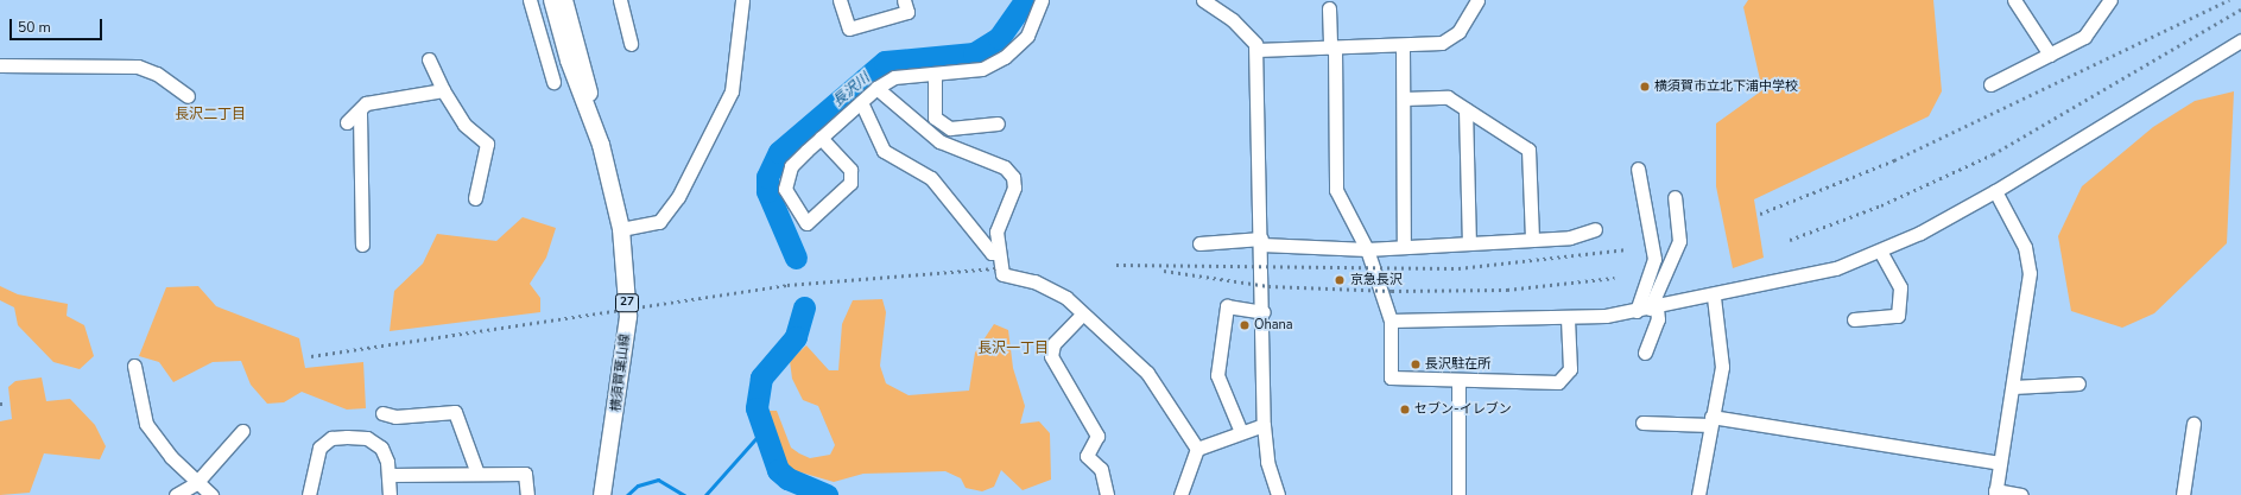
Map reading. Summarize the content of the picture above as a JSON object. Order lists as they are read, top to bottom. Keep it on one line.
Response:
{"streets":{"main road":["27","横須賀葉山線"]},"districts":["長沢二丁目","長沢一丁目"],"water":["長沢川"],"places":["横須賀市立北下浦中学校","京急長沢","Ohana","長沢駐在所","セブン-イレブン"],"scale_bar":"50 m"}
